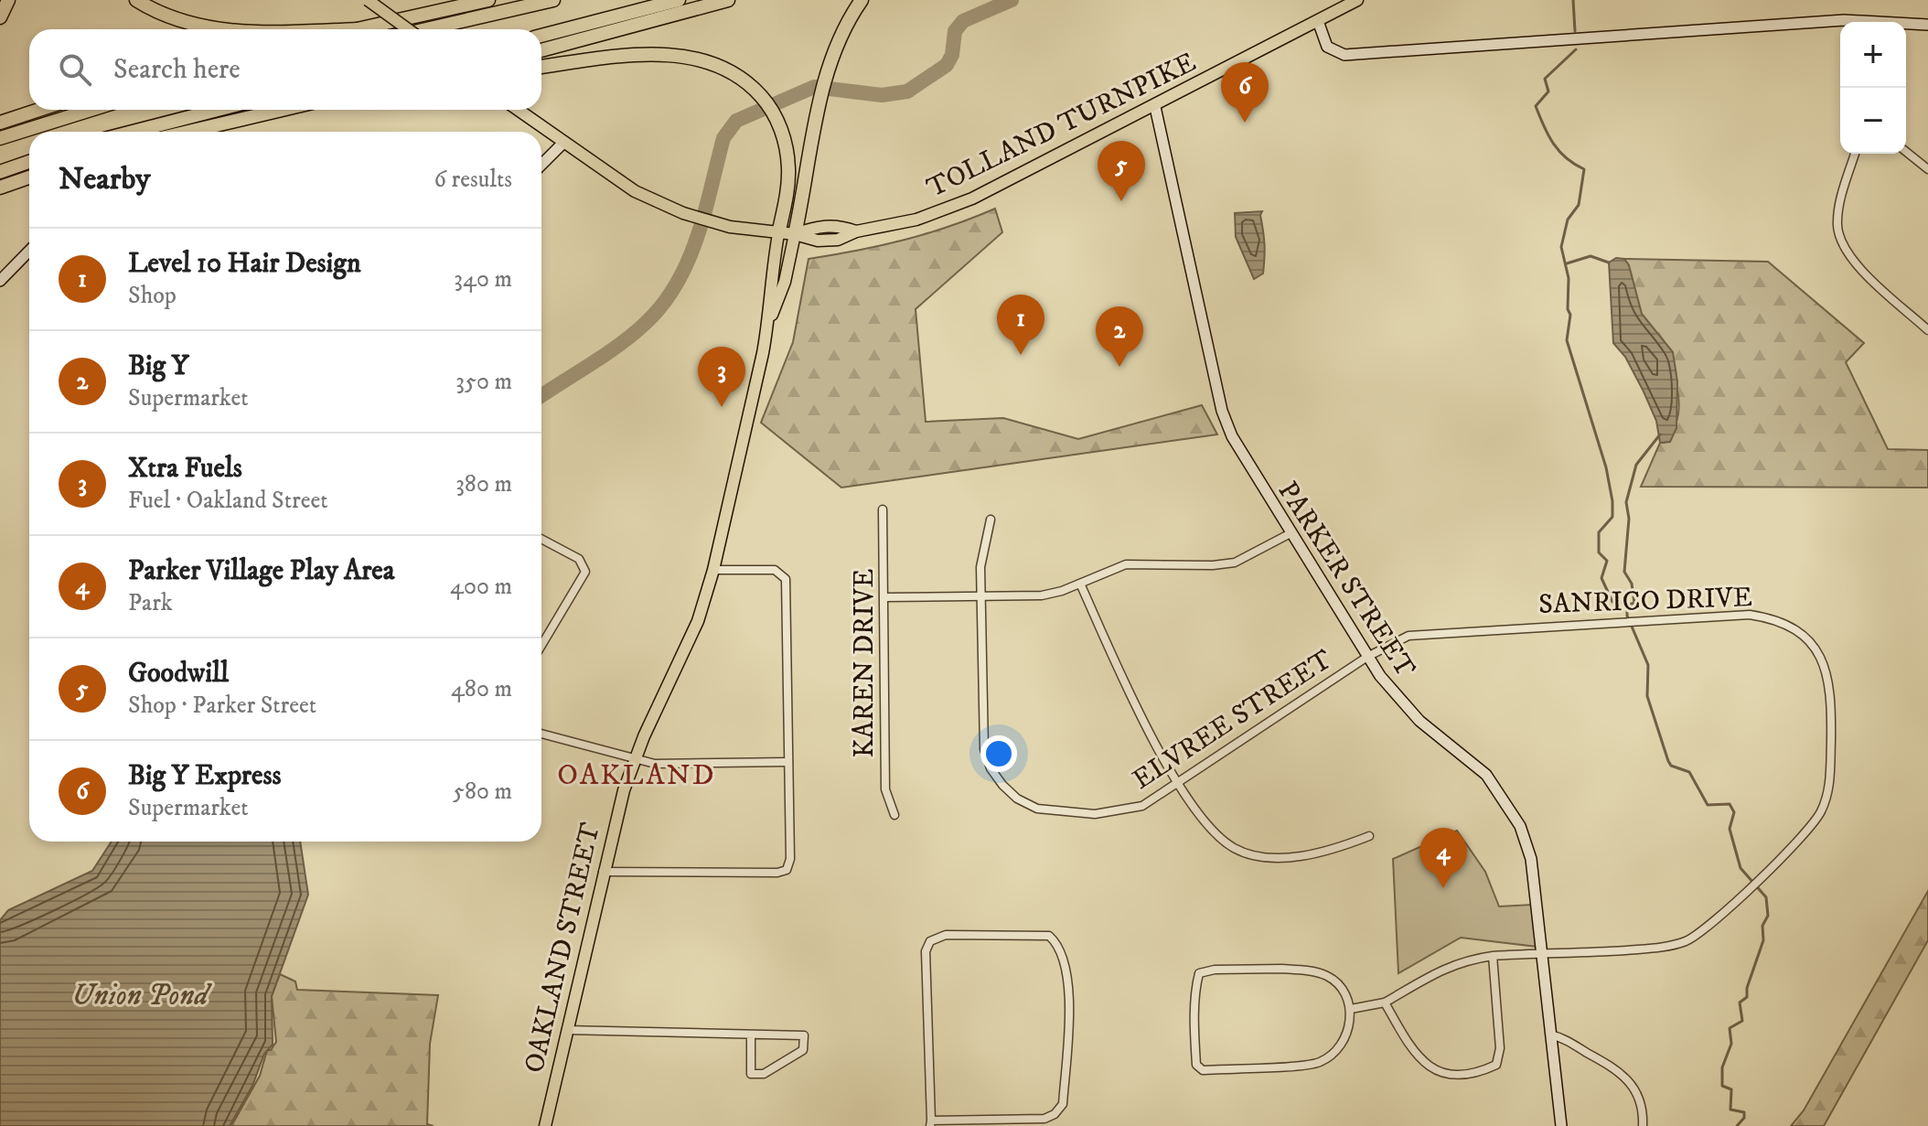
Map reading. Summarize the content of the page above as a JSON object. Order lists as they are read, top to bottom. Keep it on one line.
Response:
{"streets":{"main road":["TOLLAND TURNPIKE","OAKLAND STREET"],"street":["PARKER STREET","SANRICO DRIVE","KAREN DRIVE","ELVREE STREET"]},"crossings":[["TOLLAND TURNPIKE","PARKER STREET"],["TOLLAND TURNPIKE","OAKLAND STREET"],["PARKER STREET","SANRICO DRIVE"],["PARKER STREET","ELVREE STREET"],["SANRICO DRIVE","ELVREE STREET"]],"districts":["OAKLAND"],"water":["Union Pond"],"page":{"map_buttons":["+","−"],"search":"Search here","pins":["6","5","1","2","3","4"],"heading":["Nearby","6 results"],"list":[{"mark":"1","name":"Level 10 Hair Design","note":"Shop","value":"340 m"},{"mark":"2","name":"Big Y","note":"Supermarket","value":"350 m"},{"mark":"3","name":"Xtra Fuels","note":"Fuel · Oakland Street","value":"380 m"},{"mark":"4","name":"Parker Village Play Area","note":"Park","value":"400 m"},{"mark":"5","name":"Goodwill","note":"Shop · Parker Street","value":"480 m"},{"mark":"6","name":"Big Y Express","note":"Supermarket","value":"580 m"}]}}
